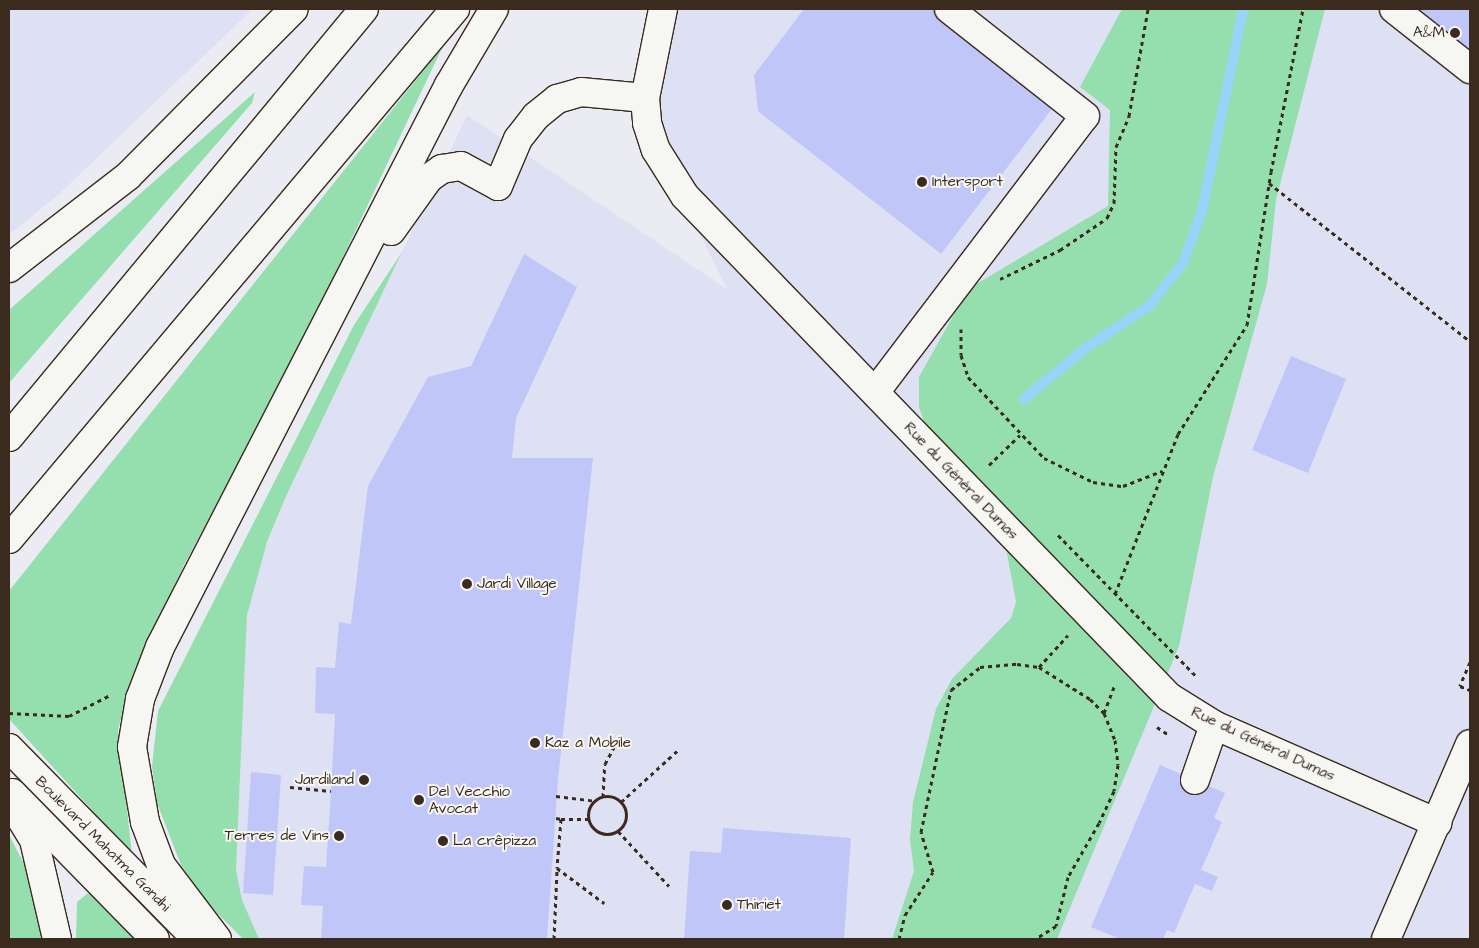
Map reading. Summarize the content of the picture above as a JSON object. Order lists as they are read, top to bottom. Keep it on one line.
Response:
{"streets":{"main road":["Rue du Général Dumas","Boulevard Mahatma Gandhi"]},"places":["A&M","Intersport","Jardi Village","Kaz a Mobile","Jardiland","Del Vecchio Avocat","Terres de Vins","La crêpizza","Thiriet"]}
